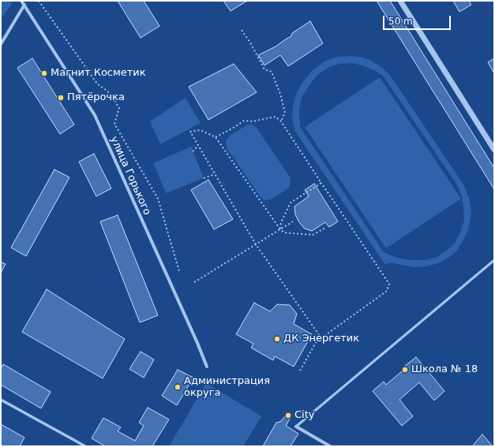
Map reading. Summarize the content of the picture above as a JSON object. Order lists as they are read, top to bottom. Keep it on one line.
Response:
{"streets":{"street":["улица Горького"]},"places":["Магнит Косметик","Пятёрочка","ДК Энергетик","Школа № 18","Администрация округа","City"],"scale_bar":"50 m"}
